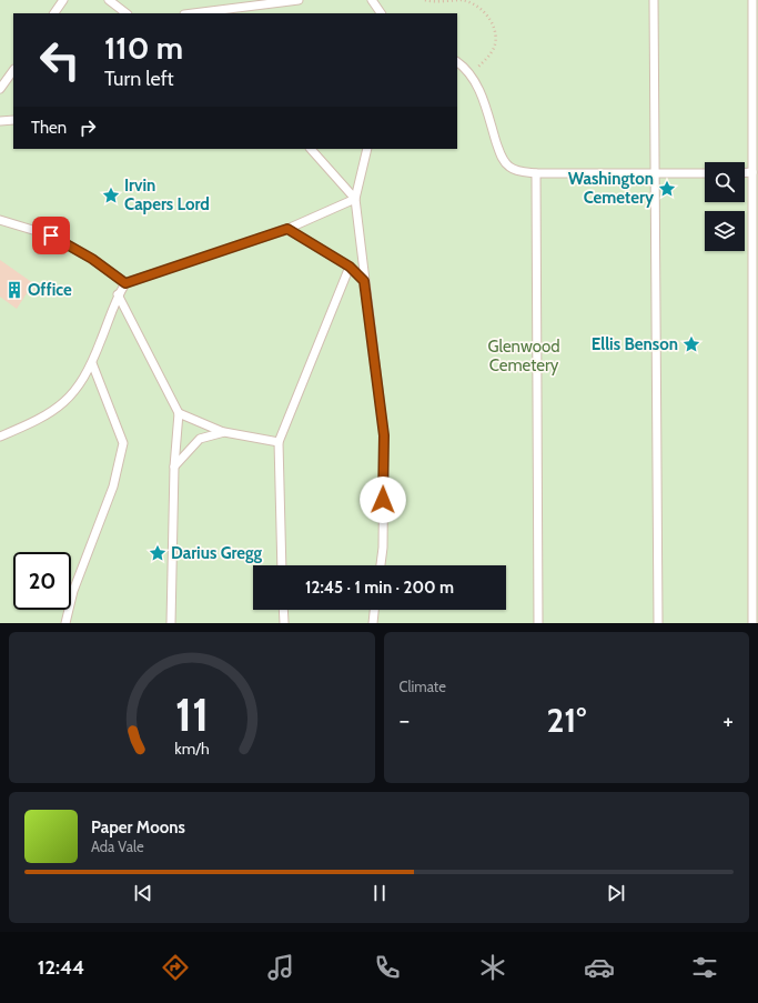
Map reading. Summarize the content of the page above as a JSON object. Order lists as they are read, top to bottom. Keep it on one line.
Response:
{"parks":["Glenwood Cemetery"],"places":{"place":["Washington Cemetery","Irvin Capers Lord","Ellis Benson","Darius Gregg"],"building":["Office"]},"page":{"turn":["110 m","Turn left"],"then":"Then","limit":"20","trip":"12:45 · 1 min · 200 m","tile":"Climate","heat":["−","21°","+"],"song":["Paper Moons","Ada Vale"],"tabs":"12:44","gauge":["11","km/h"]}}
